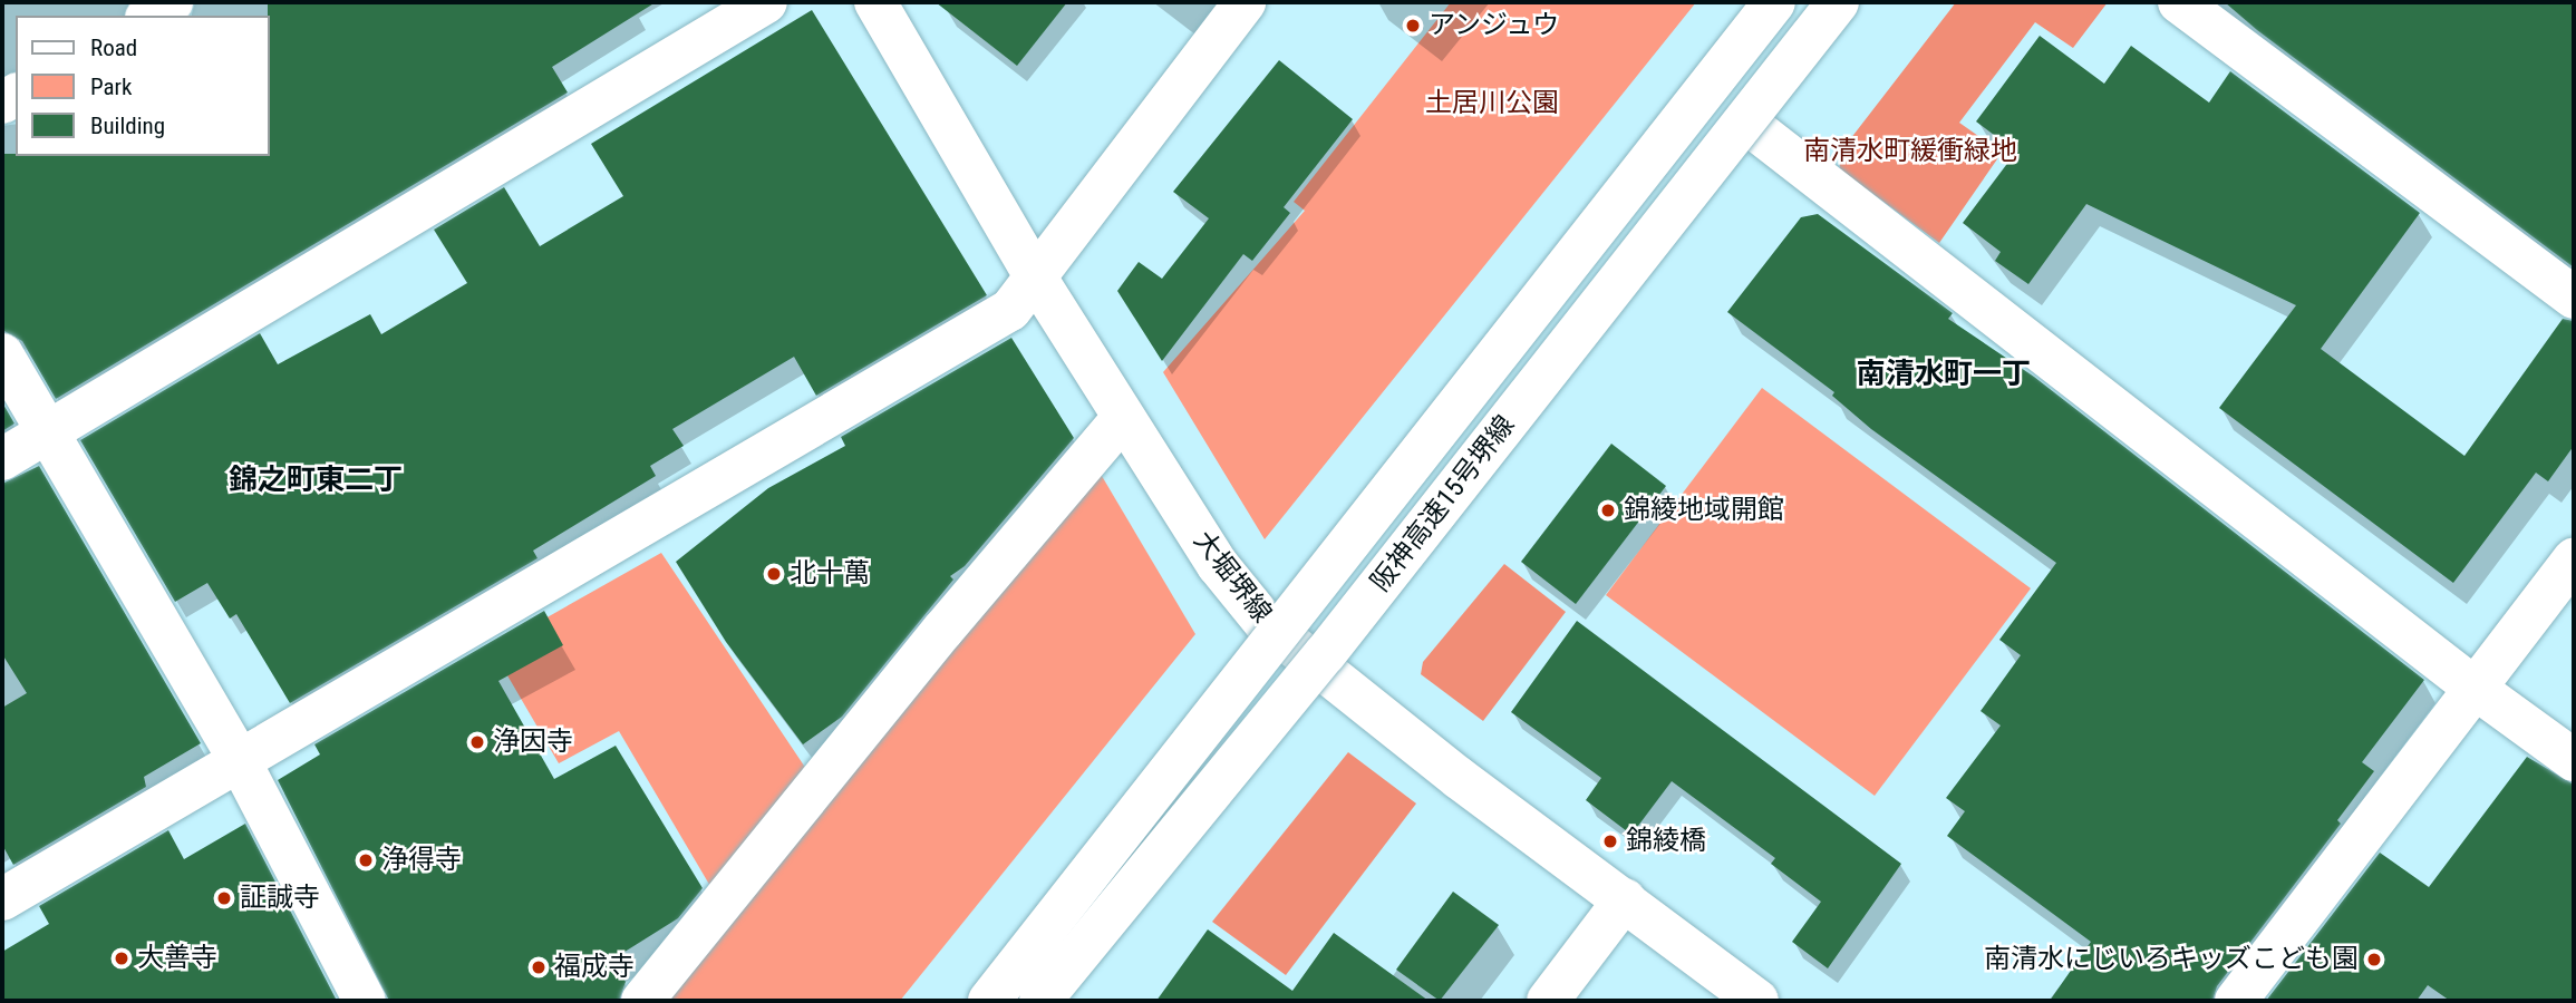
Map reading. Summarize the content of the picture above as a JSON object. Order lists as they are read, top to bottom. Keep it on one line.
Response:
{"streets":{"main road":["阪神高速15号堺線","大堀堺線"]},"districts":["南清水町一丁","錦之町東二丁"],"parks":["土居川公園","南清水町緩衝緑地"],"places":["アンジュウ","錦綾地域開館","北十萬","浄因寺","錦綾橋","浄得寺","証誠寺","大善寺","南清水にじいろキッズこども園","福成寺"],"legend":["Road","Park","Building"]}
